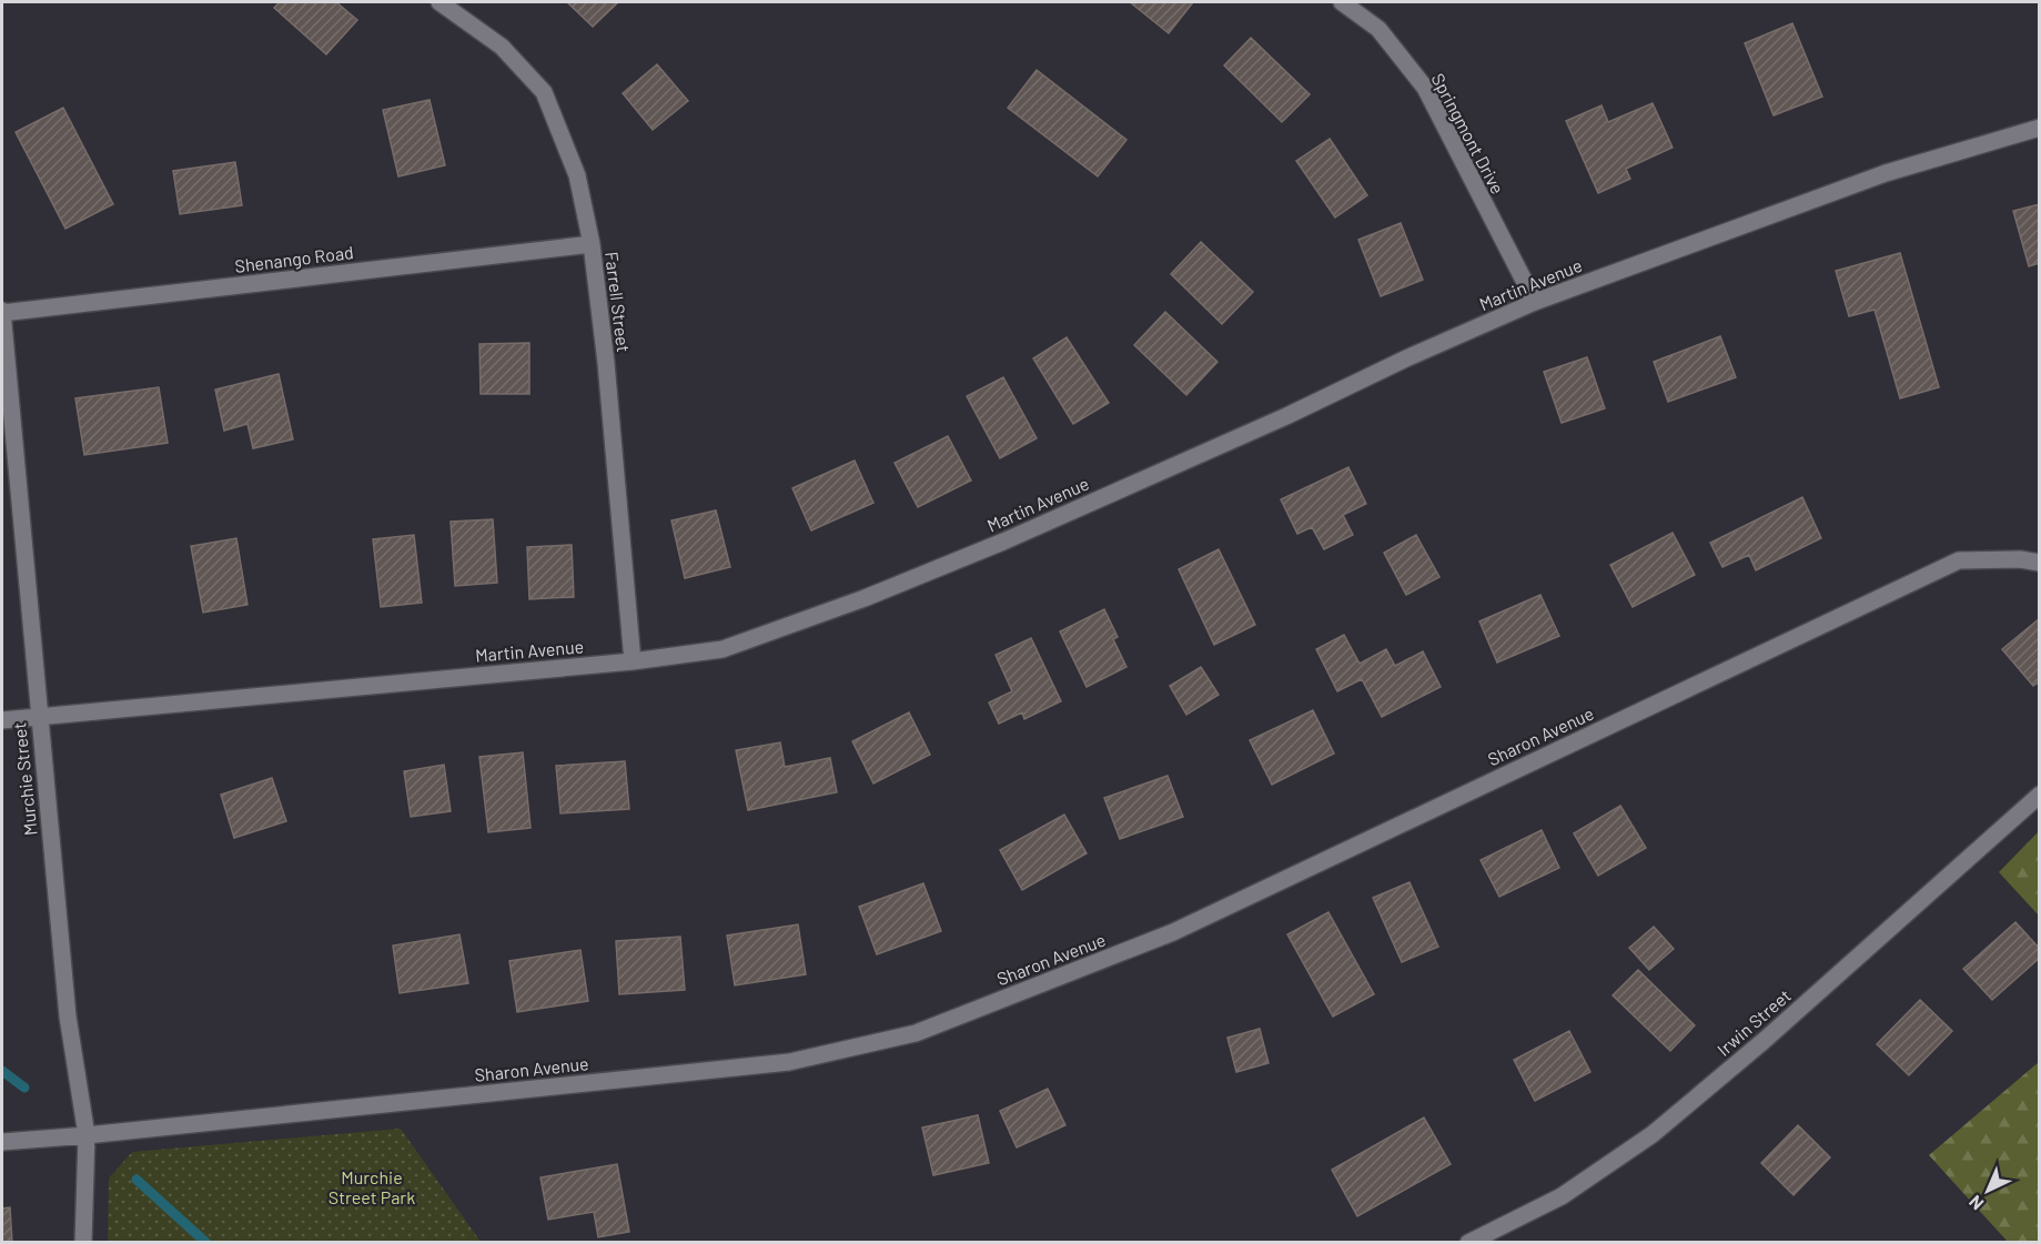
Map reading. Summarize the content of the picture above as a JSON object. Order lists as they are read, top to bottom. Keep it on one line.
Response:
{"streets":{"street":["Springmont Drive","Shenango Road","Martin Avenue","Farrell Street","Sharon Avenue","Murchie Street","Irwin Street"]},"crossings":[["Springmont Drive","Martin Avenue"],["Shenango Road","Farrell Street"],["Shenango Road","Murchie Street"],["Martin Avenue","Farrell Street"],["Martin Avenue","Murchie Street"],["Sharon Avenue","Murchie Street"]],"parks":["Murchie Street Park"],"north":"bottom left"}
